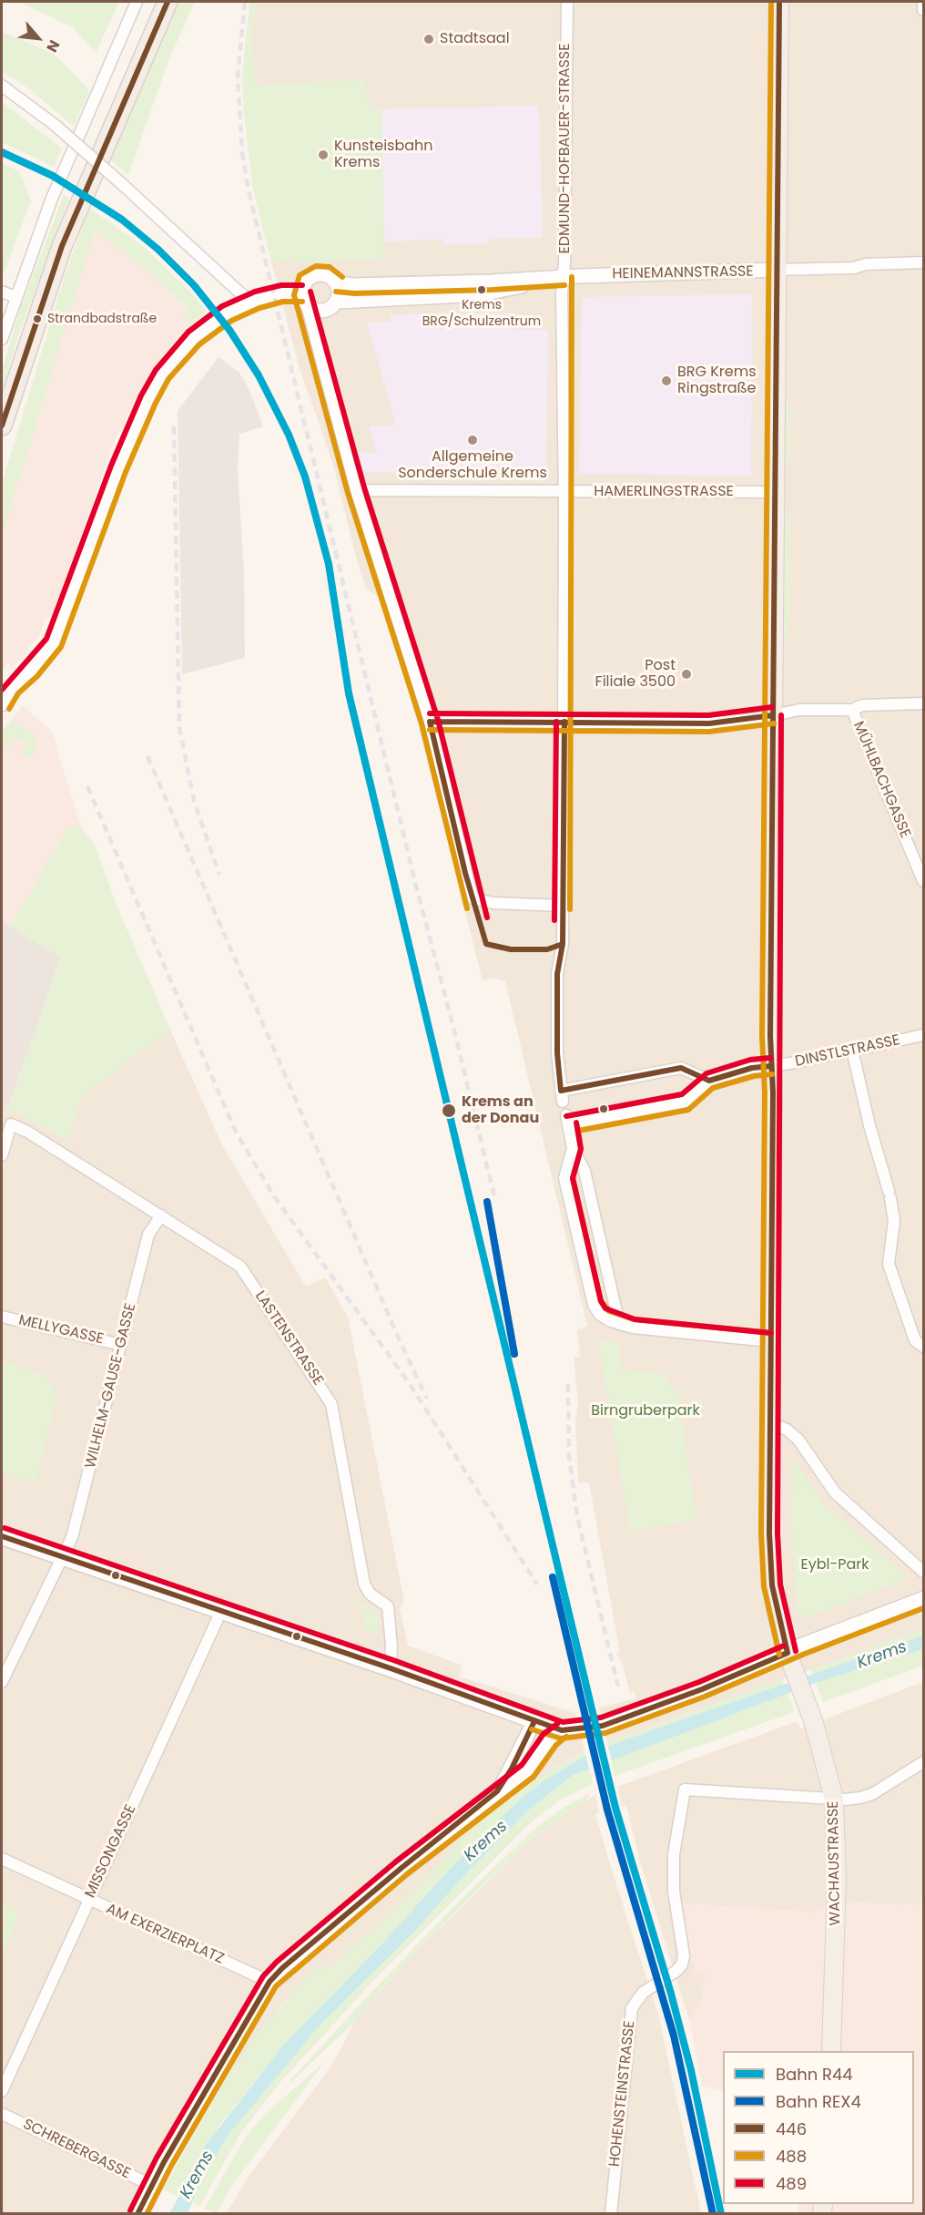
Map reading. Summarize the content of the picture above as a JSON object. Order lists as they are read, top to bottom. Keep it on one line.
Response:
{"streets":{"main road":["WACHAUSTRASSE"],"street":["EDMUND-HOFBAUER-STRASSE","HEINEMANNSTRASSE","HAMERLINGSTRASSE","MÜHLBACHGASSE","DINSTLSTRASSE","MELLYGASSE","LASTENSTRASSE","WILHELM-GAUSE-GASSE","MISSONGASSE","AM EXERZIERPLATZ","HOHENSTEINSTRASSE","SCHREBERGASSE"]},"crossings":[["EDMUND-HOFBAUER-STRASSE","HEINEMANNSTRASSE"],["EDMUND-HOFBAUER-STRASSE","HAMERLINGSTRASSE"],["EDMUND-HOFBAUER-STRASSE","DINSTLSTRASSE"],["HEINEMANNSTRASSE","WACHAUSTRASSE"],["HAMERLINGSTRASSE","WACHAUSTRASSE"],["DINSTLSTRASSE","WACHAUSTRASSE"],["MELLYGASSE","WILHELM-GAUSE-GASSE"],["LASTENSTRASSE","WILHELM-GAUSE-GASSE"],["MISSONGASSE","AM EXERZIERPLATZ"],["WACHAUSTRASSE","HOHENSTEINSTRASSE"]],"water":["Krems"],"parks":["Birngruberpark","Eybl-Park"],"places":["Stadtsaal","Kunsteisbahn Krems","Krems BRG/Schulzentrum","Strandbadstraße","BRG Krems Ringstraße","Allgemeine Sonderschule Krems","Post Filiale 3500","Krems an der Donau"],"lines":["transit line 446","transit line 488","rail line R44","transit line 489","rail line REX4"],"legend":["Bahn R44","Bahn REX4","446","488","489"],"north":"bottom right"}
